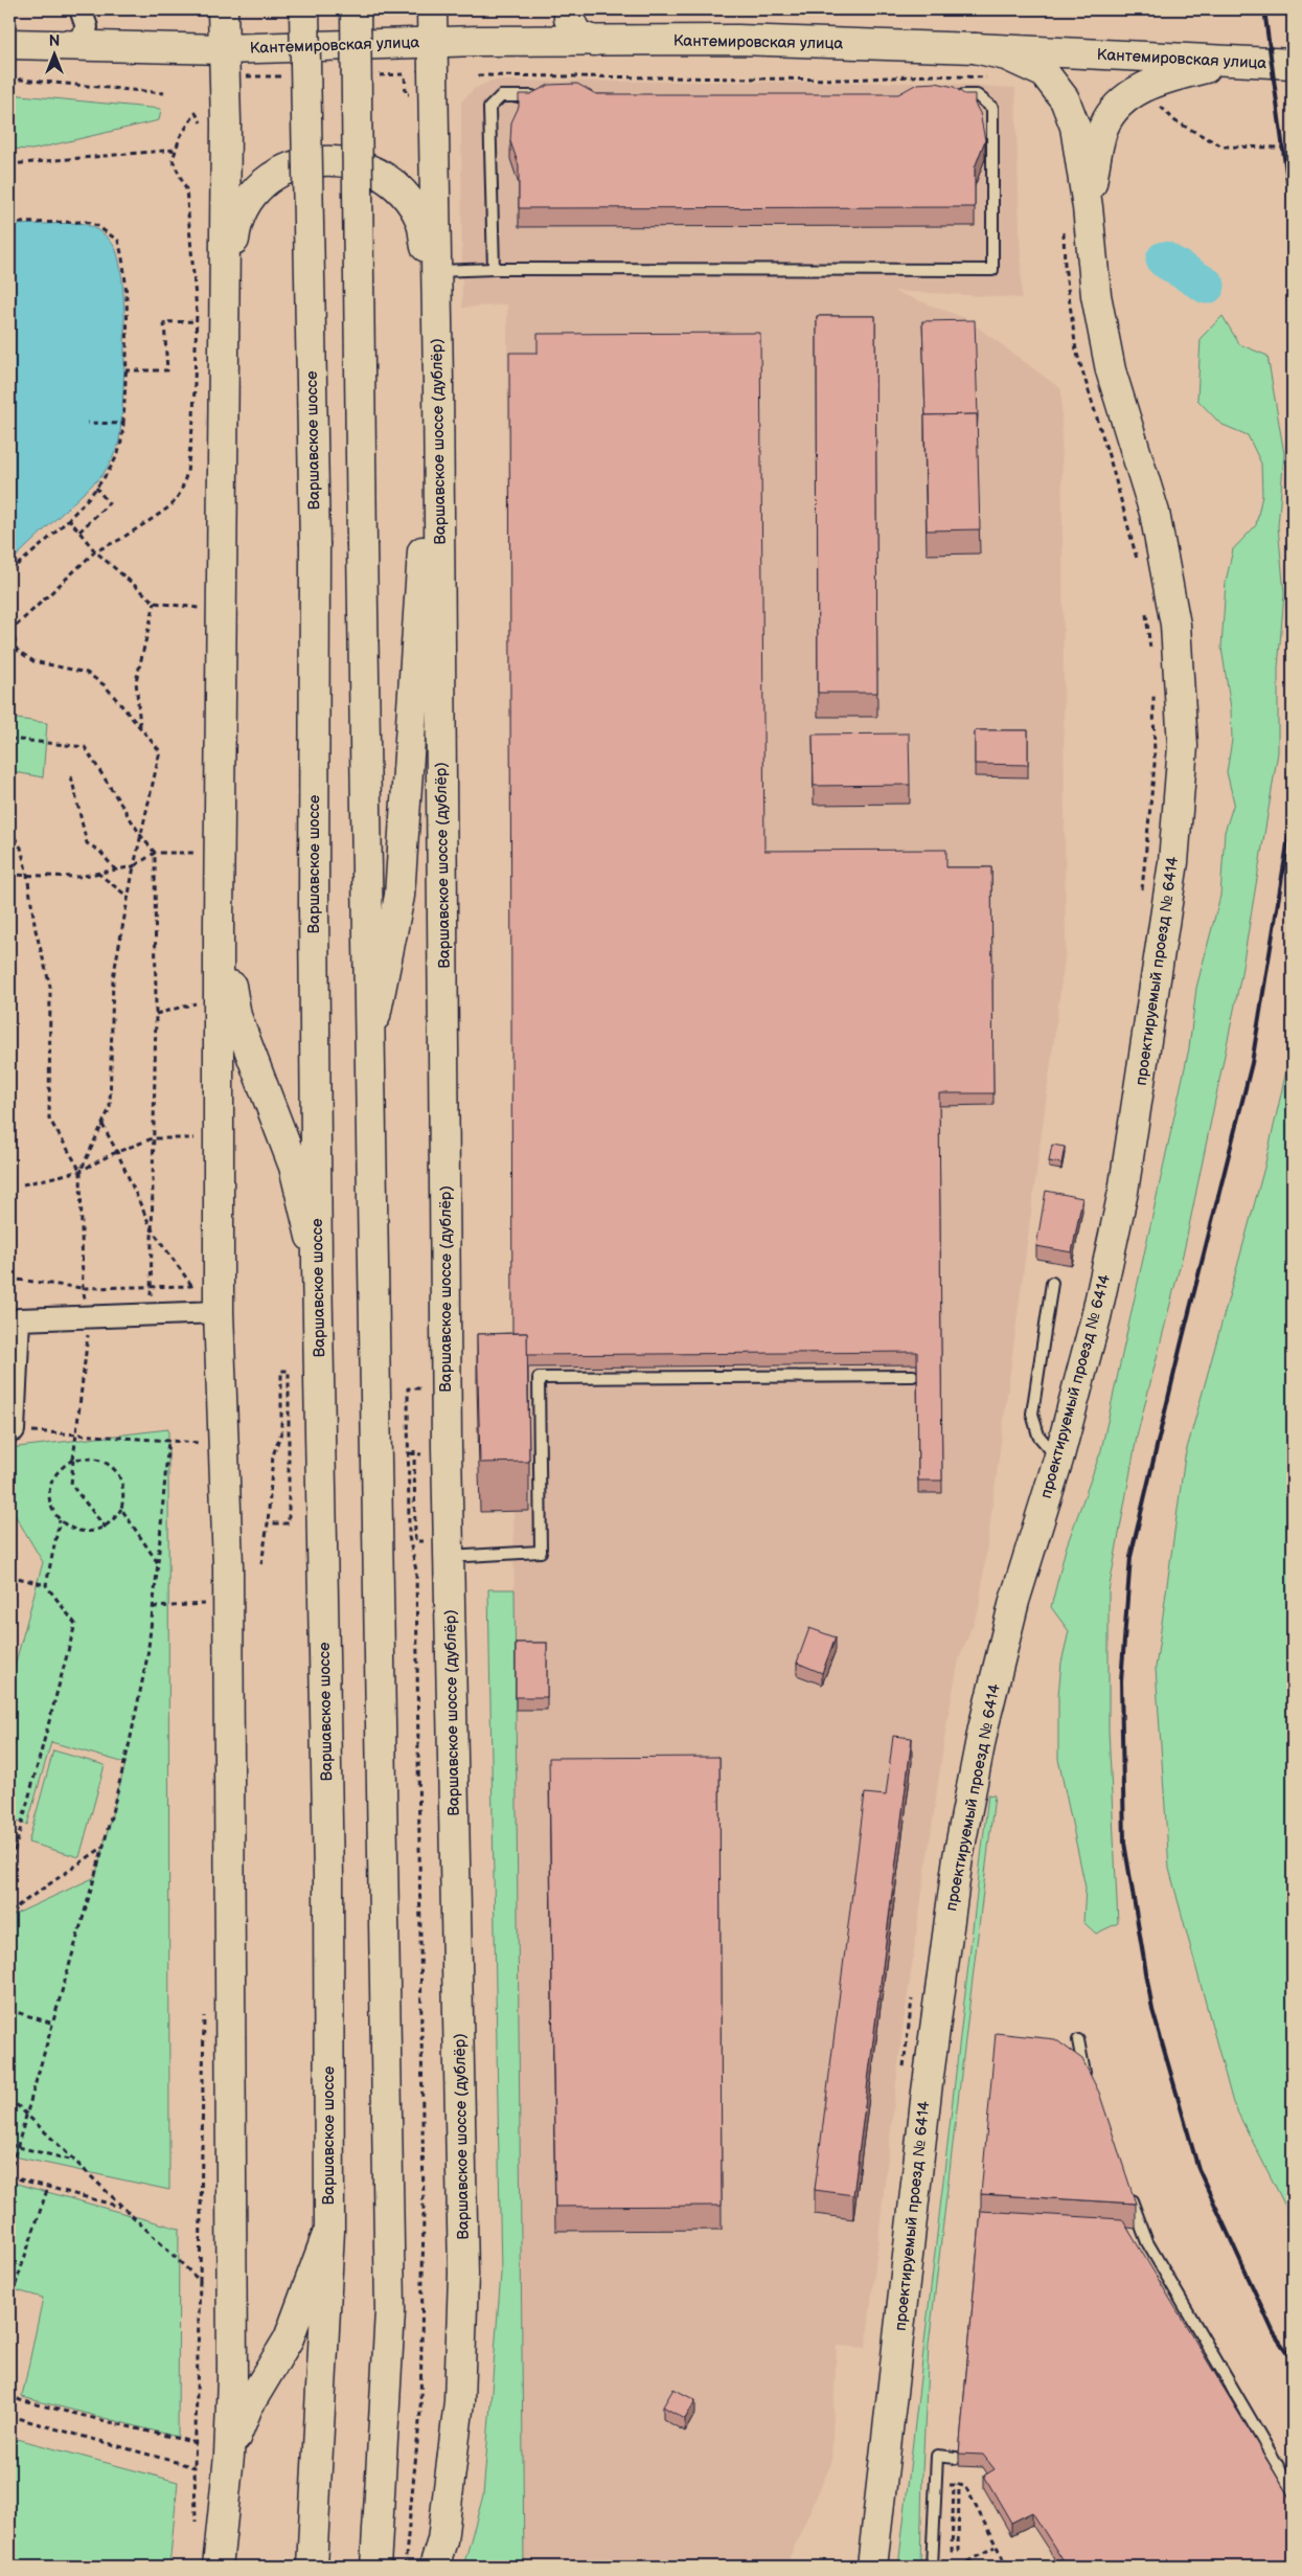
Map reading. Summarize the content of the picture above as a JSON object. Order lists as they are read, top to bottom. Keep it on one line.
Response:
{"streets":{"main road":["Кантемировская улица","Варшавское шоссе","Варшавское шоссе (дублёр)","проектируемый проезд № 6414"]},"crossings":[["Кантемировская улица","Варшавское шоссе (дублёр)"],["Кантемировская улица","проектируемый проезд № 6414"]],"north":"top"}
